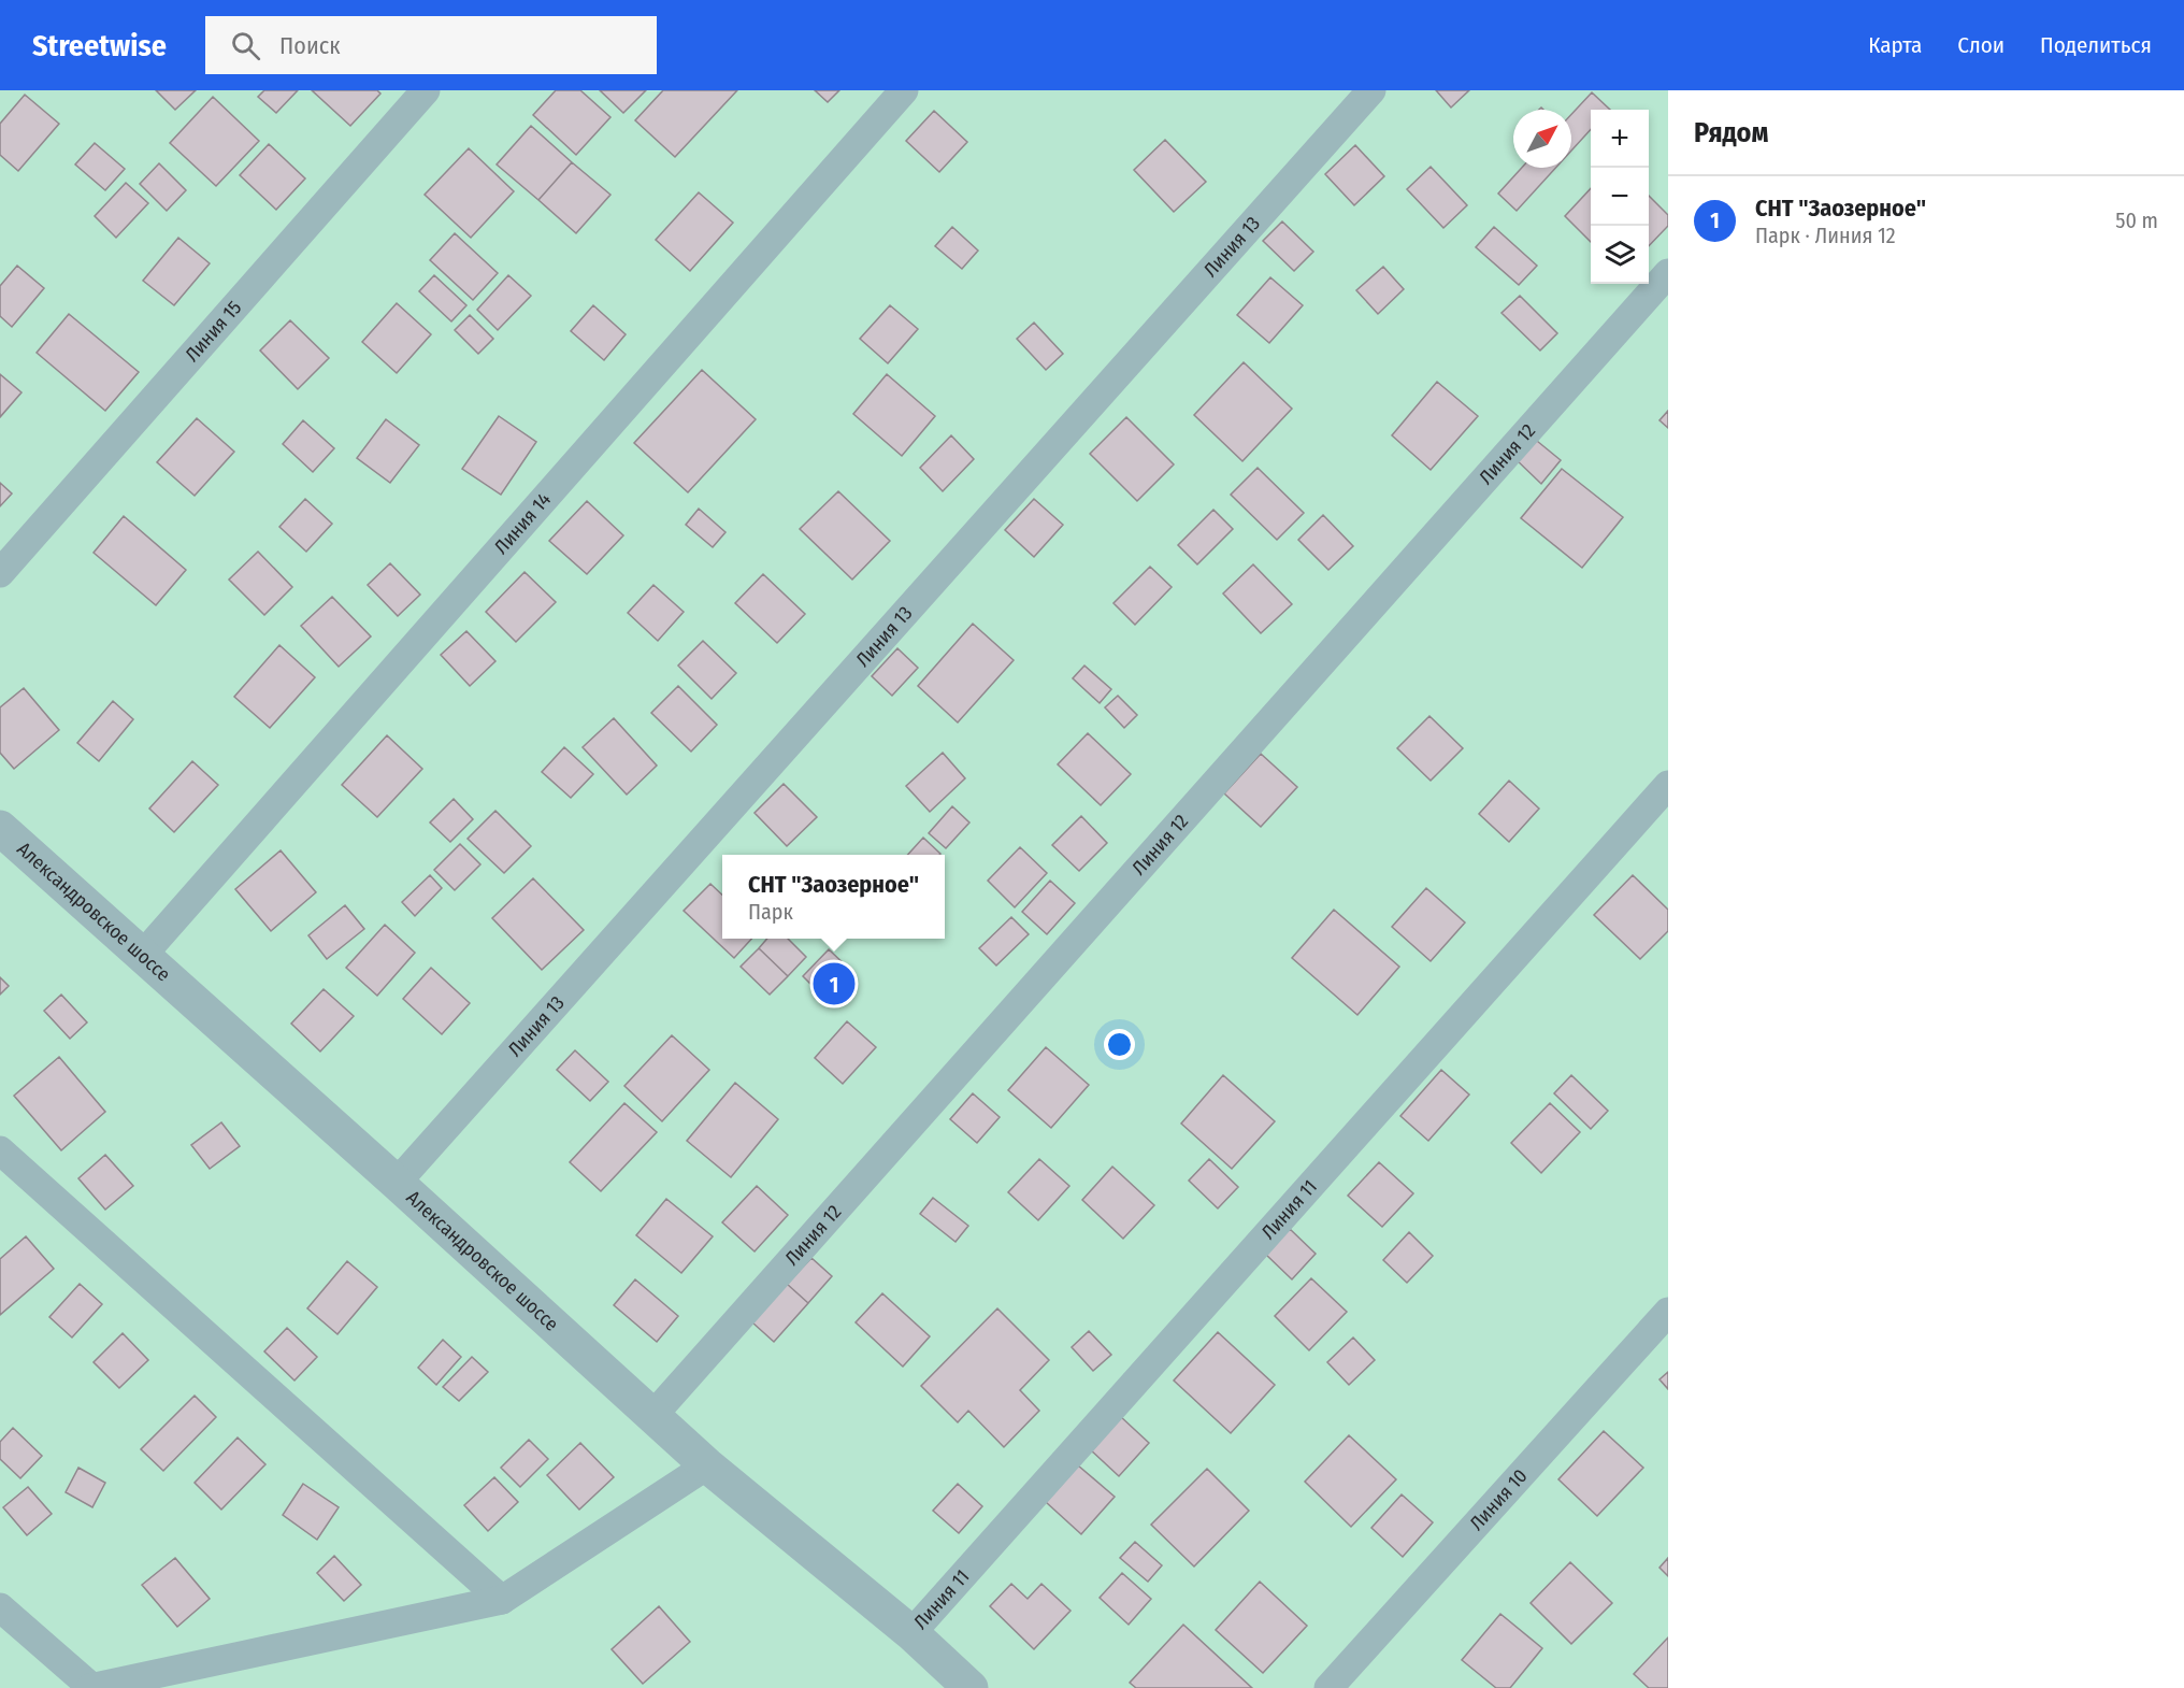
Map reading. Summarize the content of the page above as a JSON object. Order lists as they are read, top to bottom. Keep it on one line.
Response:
{"streets":{"street":["Линия 13","Линия 15","Линия 12","Линия 14","Александровское шоссе","Линия 11","Линия 10"]},"crossings":[["Линия 13","Александровское шоссе"],["Линия 12","Александровское шоссе"],["Линия 14","Александровское шоссе"],["Александровское шоссе","Линия 11"]],"north":"top right","page":{"header":"Streetwise","search":"Поиск","nav":["Карта","Слои","Поделиться"],"heading":"Рядом","map_buttons":["+","−"],"list":[{"mark":"1","name":"СНТ \"Заозерное\"","note":"Парк · Линия 12","value":"50 m"}],"popup":["СНТ \"Заозерное\"","Парк"],"pins":"1"}}
